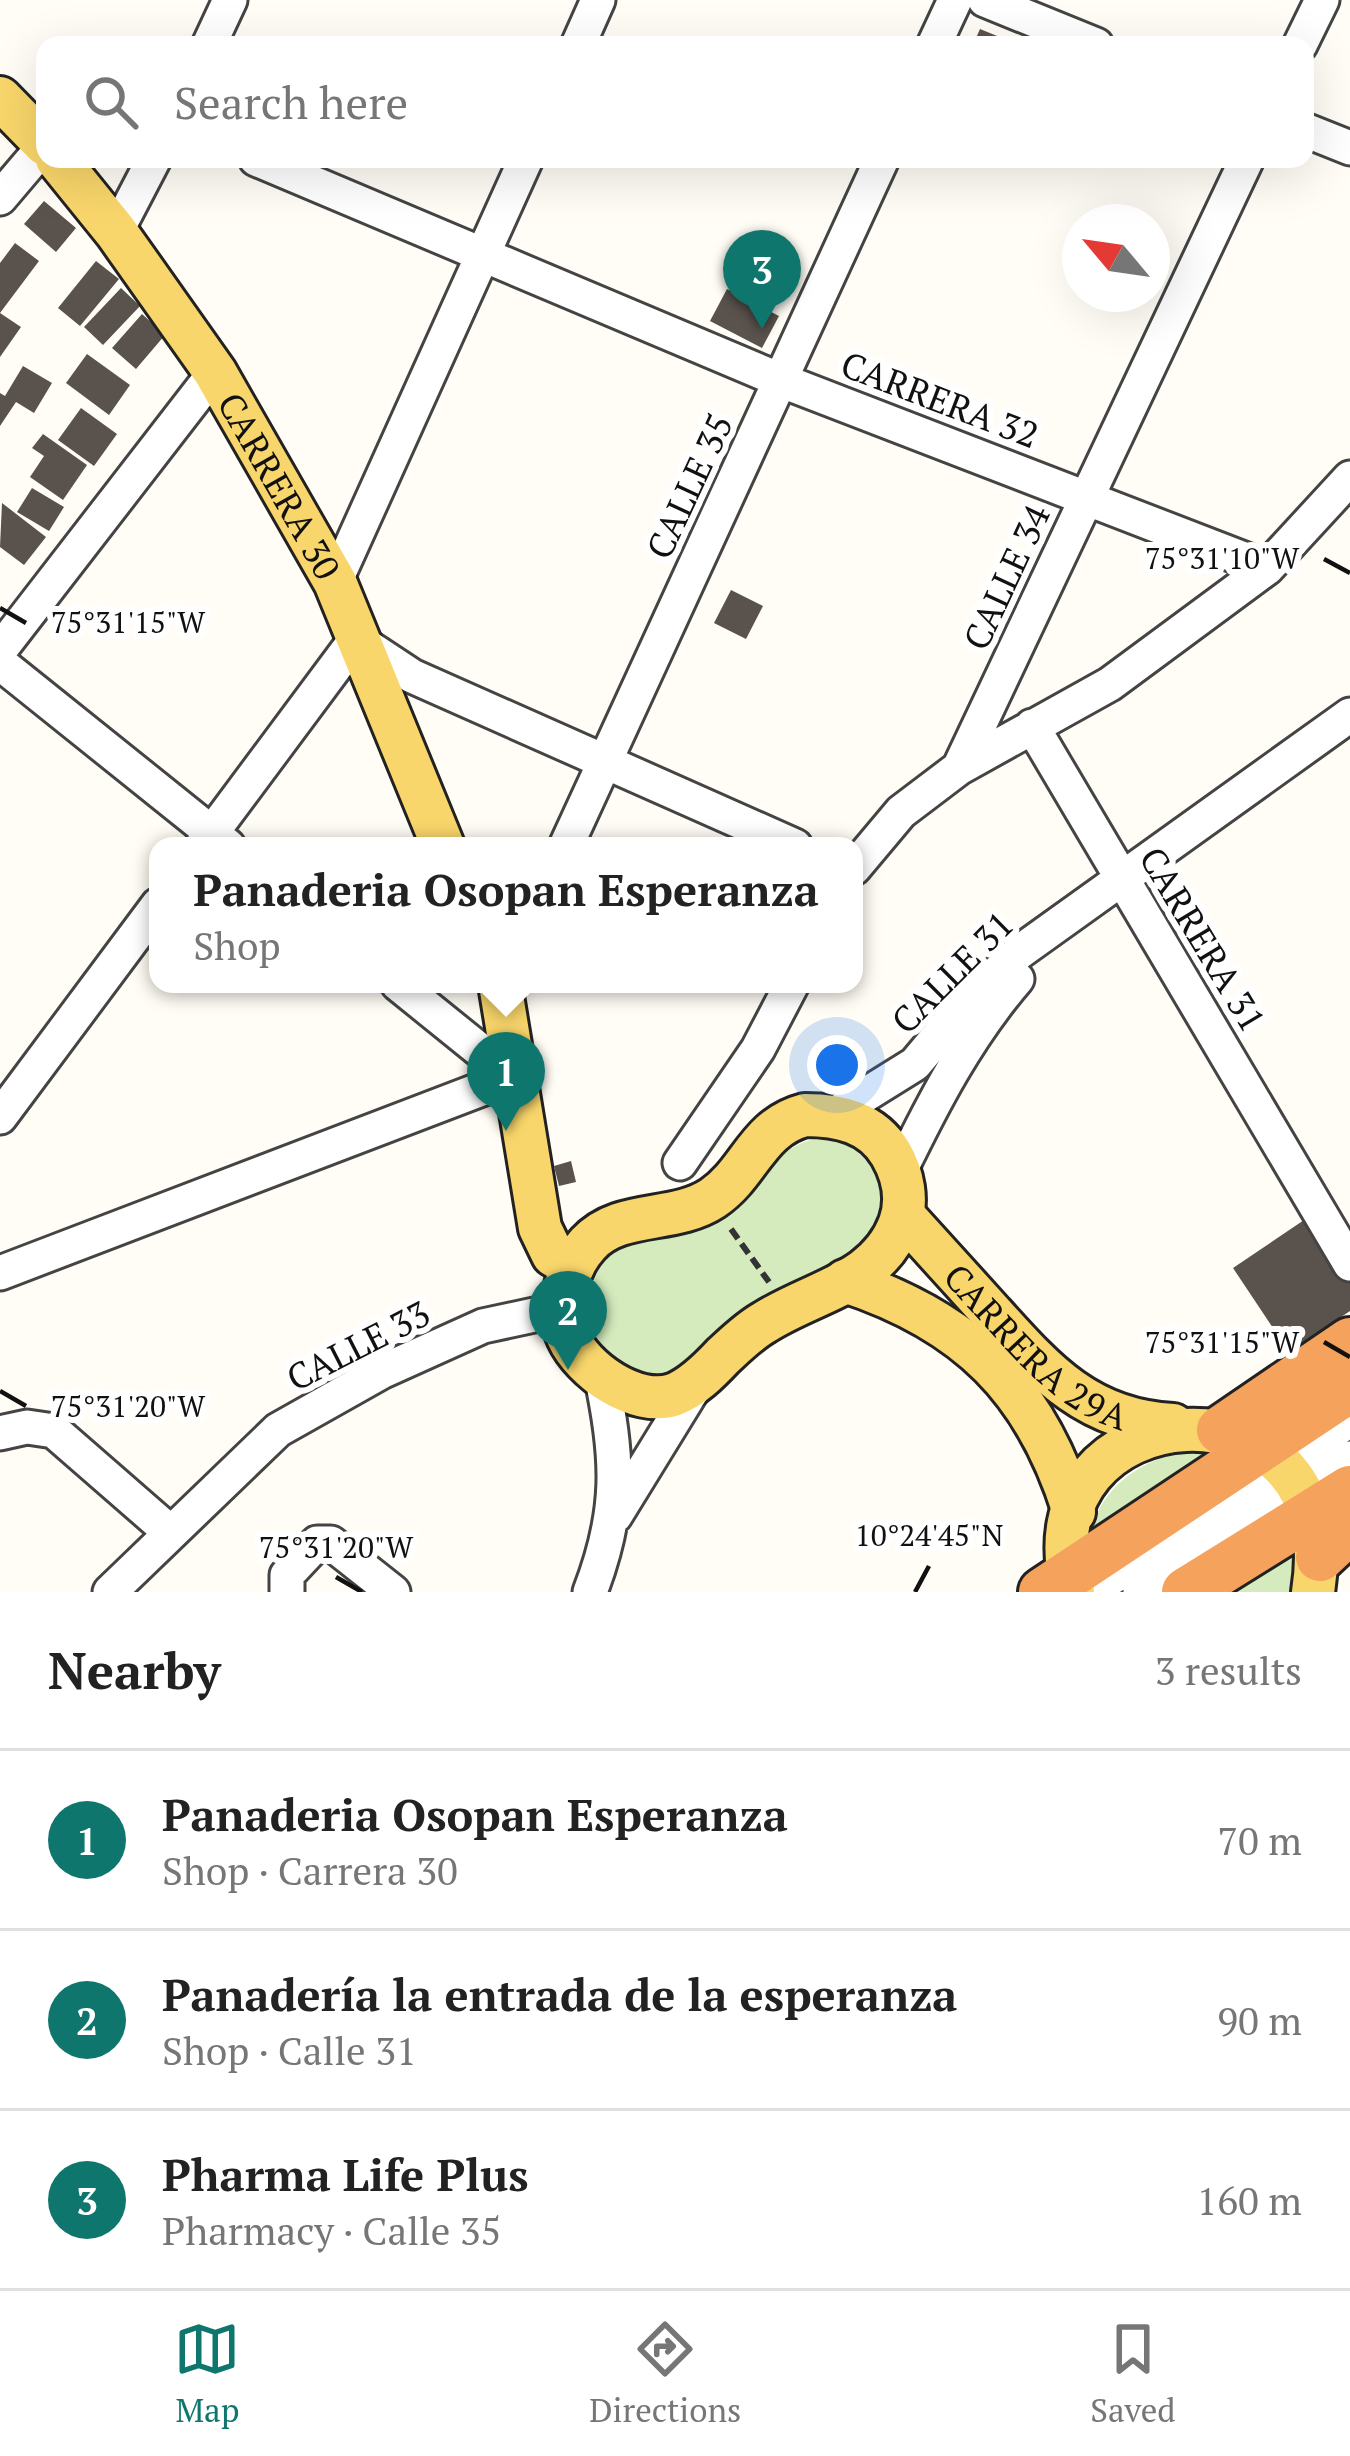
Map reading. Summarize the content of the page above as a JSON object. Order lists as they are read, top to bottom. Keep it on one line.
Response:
{"streets":{"main road":["CARRERA 30","CARRERA 29A"],"street":["CARRERA 32","CALLE 35","CALLE 34","CARRERA 31","CALLE 31","CALLE 33"]},"crossings":[["CARRERA 32","CALLE 35"],["CARRERA 32","CALLE 34"],["CARRERA 31","CALLE 31"],["CALLE 31","CARRERA 29A"]],"north":"top left","page":{"search":"Search here","pins":["3","1","2"],"popup":["Panaderia Osopan Esperanza","Shop"],"heading":["Nearby","3 results"],"list":[{"mark":"1","name":"Panaderia Osopan Esperanza","note":"Shop · Carrera 30","value":"70 m"},{"mark":"2","name":"Panadería la entrada de la esperanza","note":"Shop · Calle 31","value":"90 m"},{"mark":"3","name":"Pharma Life Plus","note":"Pharmacy · Calle 35","value":"160 m"}],"nav":["Map","Directions","Saved"]},"coordinates":["75°31'10\"W","75°31'15\"W","75°31'20\"W","10°24'45\"N"]}
